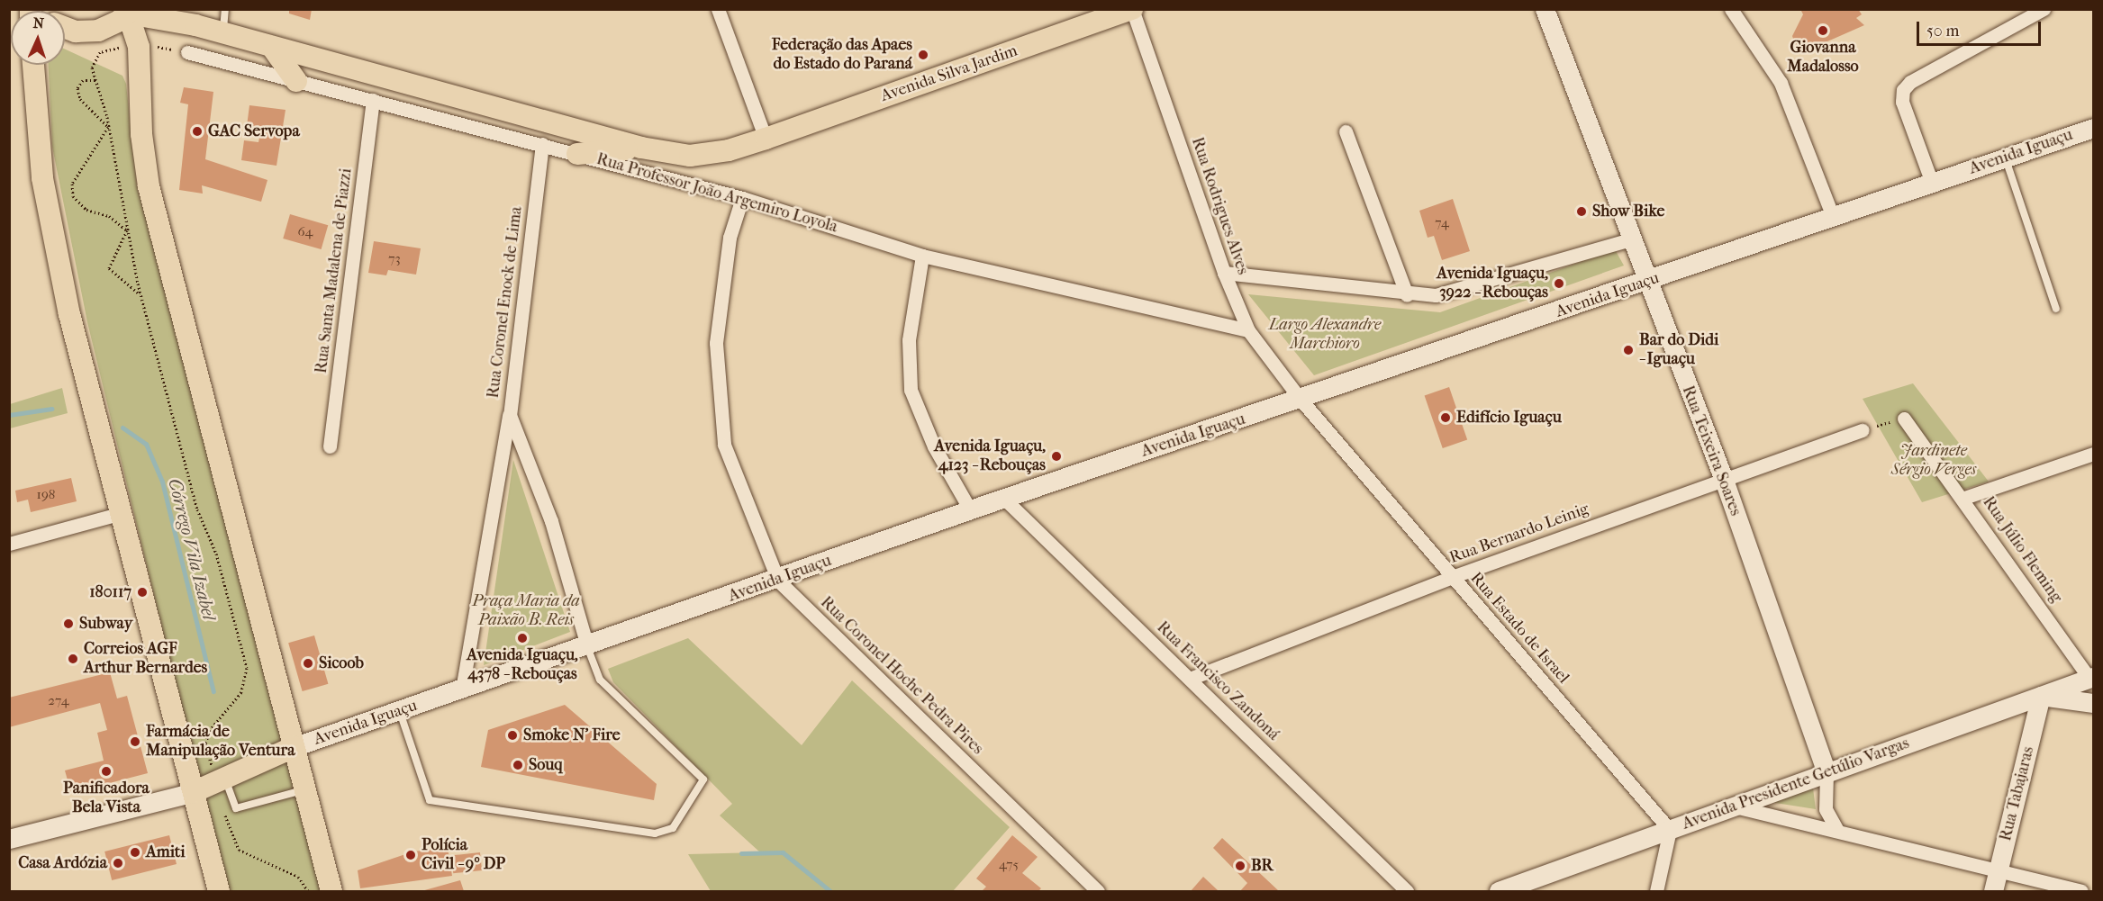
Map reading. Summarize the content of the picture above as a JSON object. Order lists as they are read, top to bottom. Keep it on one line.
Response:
{"streets":{"main road":["Avenida Silva Jardim","Avenida Iguaçu","Rua Professor João Argemiro Loyola","Rua Teixeira Soares","Avenida Presidente Getúlio Vargas","Rua Tabajaras"],"street":["Rua Rodrigues Alves","Rua Santa Madalena de Piazzi","Rua Coronel Enock de Lima","Rua Bernardo Leinig","Rua Júlio Fleming","Rua Estado de Israel","Rua Coronel Hoche Pedra Pires","Rua Francisco Zandoná"]},"crossings":[["Avenida Silva Jardim","Rua Professor João Argemiro Loyola"],["Avenida Silva Jardim","Rua Rodrigues Alves"],["Avenida Iguaçu","Rua Rodrigues Alves"],["Avenida Iguaçu","Rua Coronel Enock de Lima"],["Avenida Iguaçu","Rua Teixeira Soares"],["Avenida Iguaçu","Rua Estado de Israel"],["Avenida Iguaçu","Rua Coronel Hoche Pedra Pires"],["Avenida Iguaçu","Rua Francisco Zandoná"],["Rua Professor João Argemiro Loyola","Rua Rodrigues Alves"],["Rua Professor João Argemiro Loyola","Rua Santa Madalena de Piazzi"],["Rua Professor João Argemiro Loyola","Rua Coronel Enock de Lima"],["Rua Professor João Argemiro Loyola","Rua Coronel Hoche Pedra Pires"],["Rua Rodrigues Alves","Rua Estado de Israel"],["Rua Teixeira Soares","Rua Bernardo Leinig"],["Rua Teixeira Soares","Avenida Presidente Getúlio Vargas"],["Rua Bernardo Leinig","Rua Estado de Israel"],["Rua Bernardo Leinig","Rua Francisco Zandoná"],["Rua Júlio Fleming","Avenida Presidente Getúlio Vargas"],["Rua Estado de Israel","Avenida Presidente Getúlio Vargas"],["Avenida Presidente Getúlio Vargas","Rua Tabajaras"]],"water":["Córrego Vila Izabel"],"parks":["Largo Alexandre Marchioro","Jardinete Sérgio Verges","Praça Maria da Paixão B. Reis"],"places":["Giovanna Madalosso","Federação das Apaes do Estado do Paraná","GAC Servopa","Show Bike","Avenida Iguaçu, 3922 - Rebouças","Bar do Didi - Iguaçu","Edifício Iguaçu","Avenida Iguaçu, 4123 - Rebouças","180117","Subway","Avenida Iguaçu, 4378 - Rebouças","Correios AGF Arthur Bernardes","Sicoob","Smoke N’ Fire","Farmácia de Manipulação Ventura","Souq","Panificadora Bela Vista","Amiti","Polícia Civil - 9º DP","Casa Ardózia","BR"],"house_numbers":["74","64","73","198","274","475"],"scale_bar":"50 m","north":"top"}
